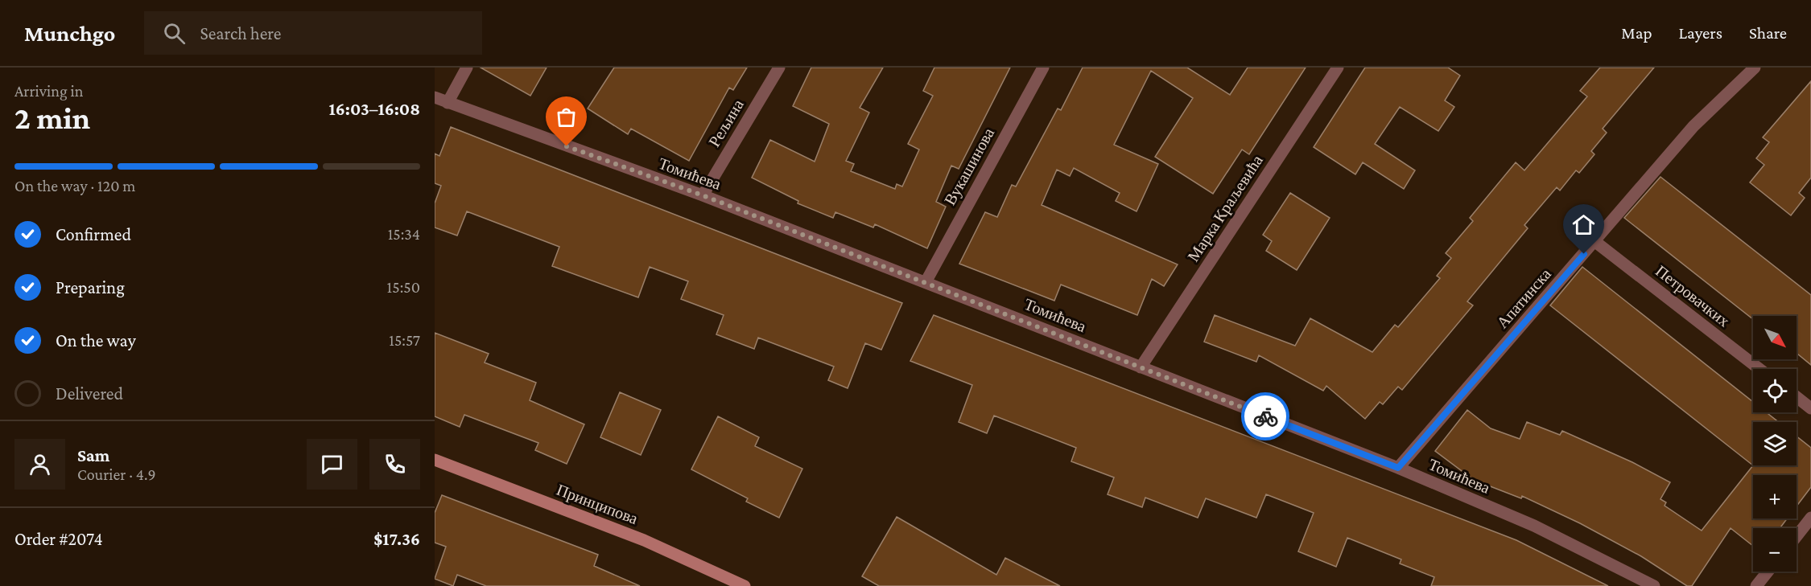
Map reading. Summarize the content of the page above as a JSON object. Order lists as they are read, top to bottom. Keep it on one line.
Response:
{"streets":{"street":["Рељина","Вукашинова","Томићева","Марка Краљевића","Петровачких","Апатинска","Принципова"]},"crossings":[["Рељина","Томићева"],["Вукашинова","Томићева"],["Томићева","Марка Краљевића"],["Томићева","Апатинска"],["Петровачких","Апатинска"]],"north":"bottom right","page":{"header":"Munchgo","search":"Search here","nav":["Map","Layers","Share"],"heading":["2 min","Arriving in","16:03–16:08"],"panel":["Sam","Courier · 4.9","Order #2074","$17.36"],"bar":"On the way · 120 m","list":[["Confirmed","15:34"],["Preparing","15:50"],["On the way","15:57"],"Delivered"],"map_buttons":["+","−"]}}
